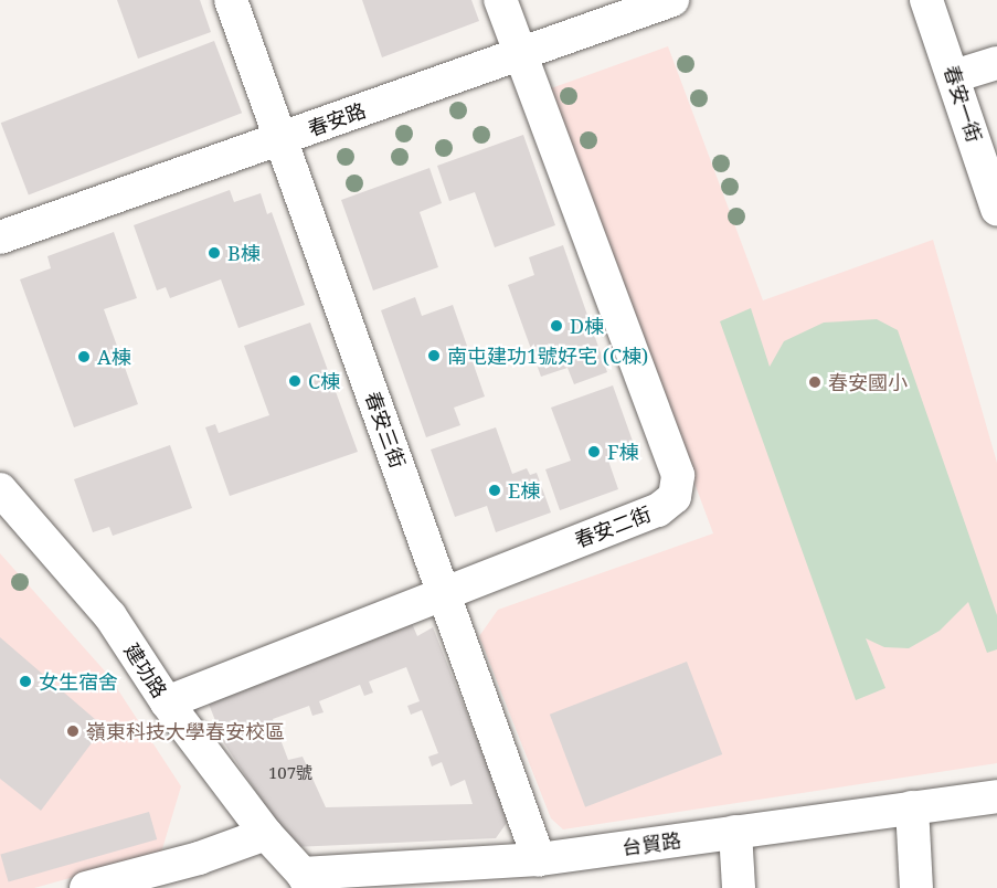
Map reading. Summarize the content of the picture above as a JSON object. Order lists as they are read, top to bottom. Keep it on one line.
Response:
{"streets":{"street":["春安一街","春安路","春安三街","春安二街","建功路","台貿路"]},"crossings":[["春安路","春安三街"],["春安路","春安二街"],["春安三街","春安二街"],["春安三街","台貿路"],["春安二街","建功路"],["建功路","台貿路"]],"places":["B棟","D棟","南屯建功1號好宅 (C棟)","A棟","C棟","春安國小","F棟","E棟","女生宿舍","嶺東科技大學春安校區"],"house_numbers":["107號"]}
